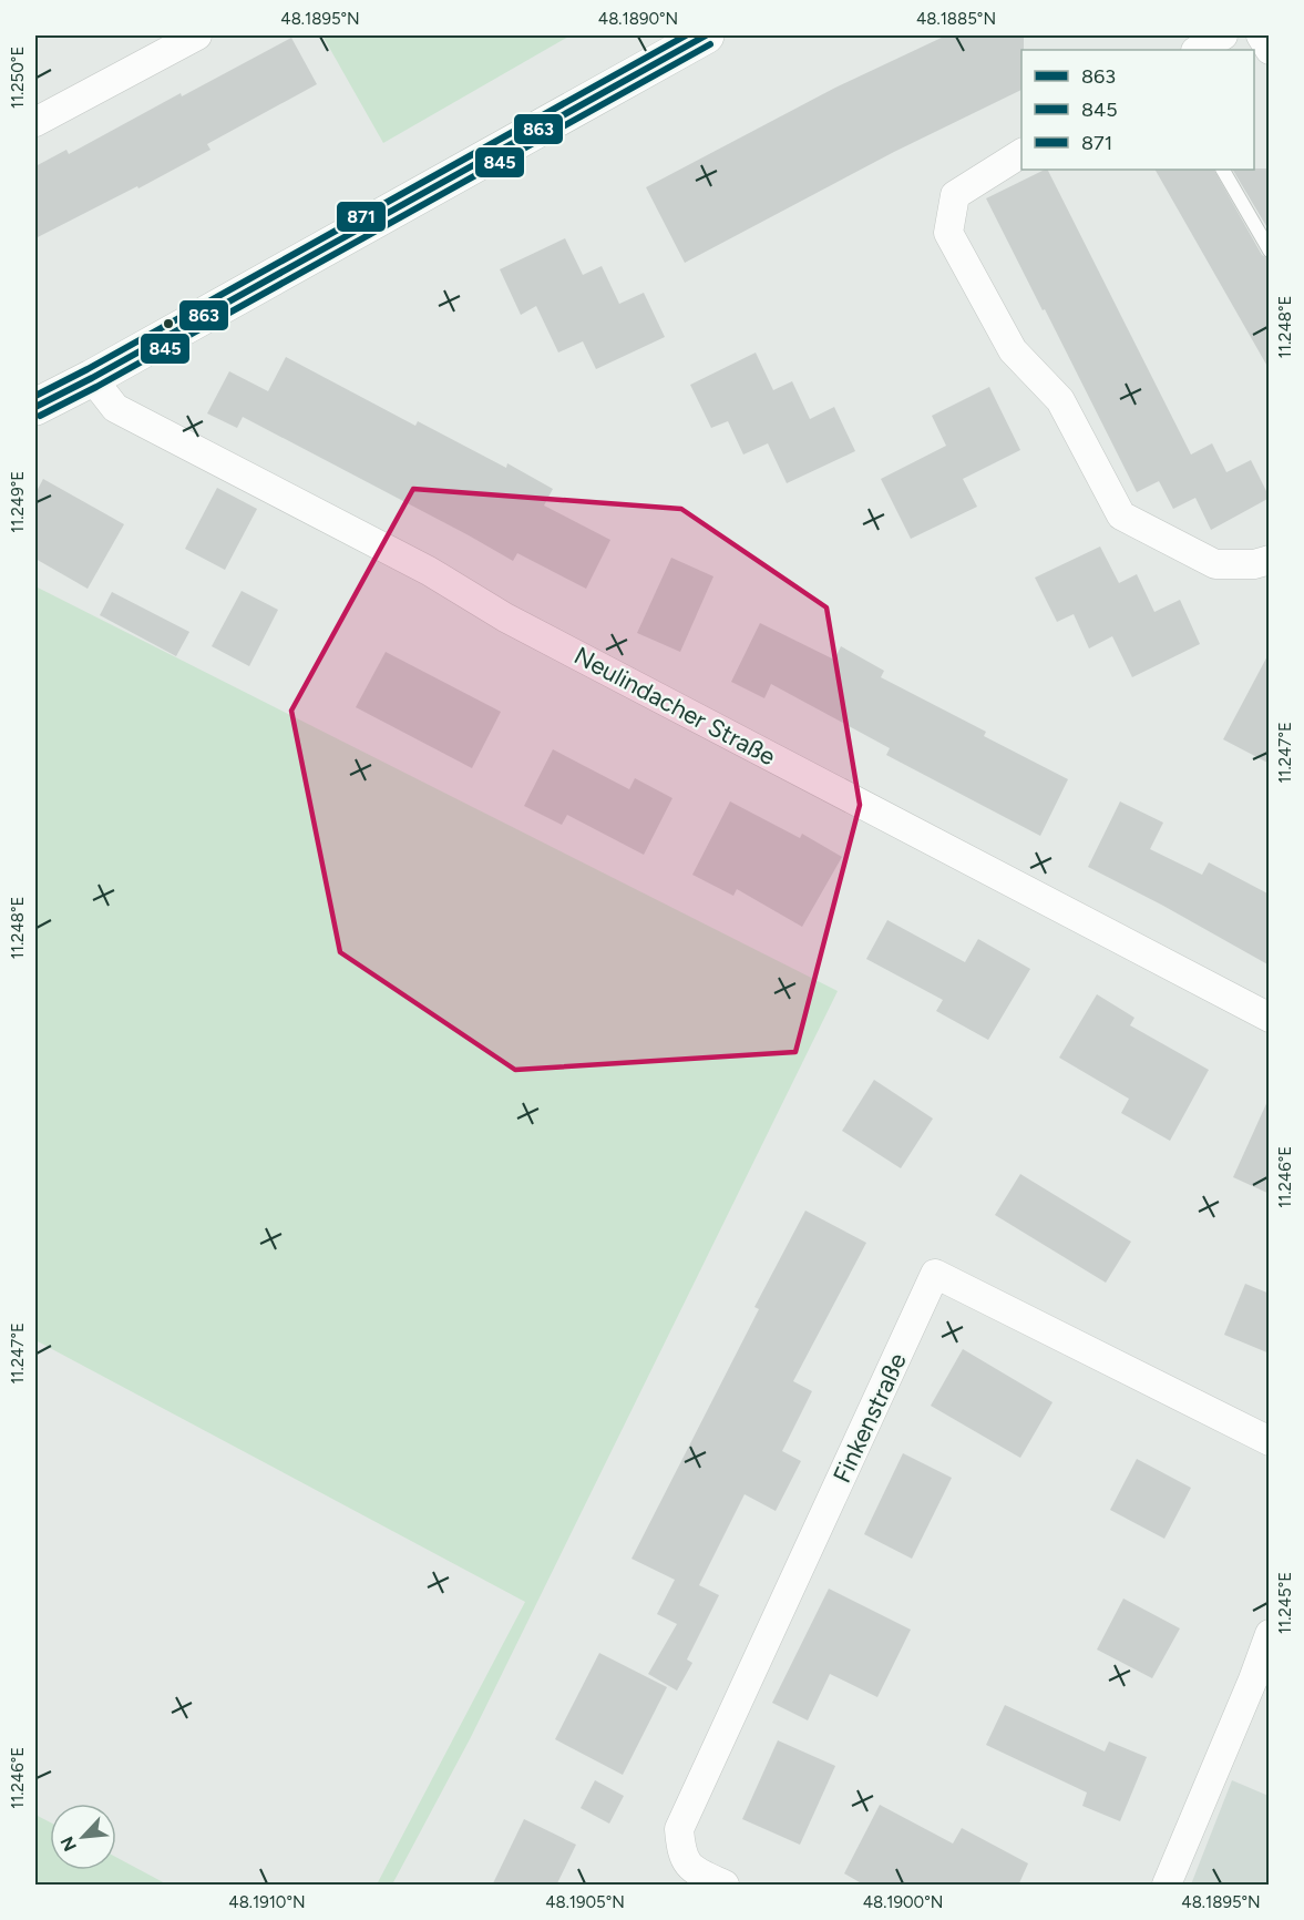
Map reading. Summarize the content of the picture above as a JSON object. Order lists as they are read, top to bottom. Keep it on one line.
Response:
{"streets":{"street":["Neulindacher Straße","Finkenstraße"]},"lines":["transit line 863","transit line 871","transit line 845"],"legend":["863","845","871"],"north":"bottom left","coordinates":["48.1895°N","48.1890°N","48.1885°N","11.250°E","11.248°E","11.249°E","11.247°E","11.246°E","11.245°E","48.1910°N","48.1905°N","48.1900°N"]}
